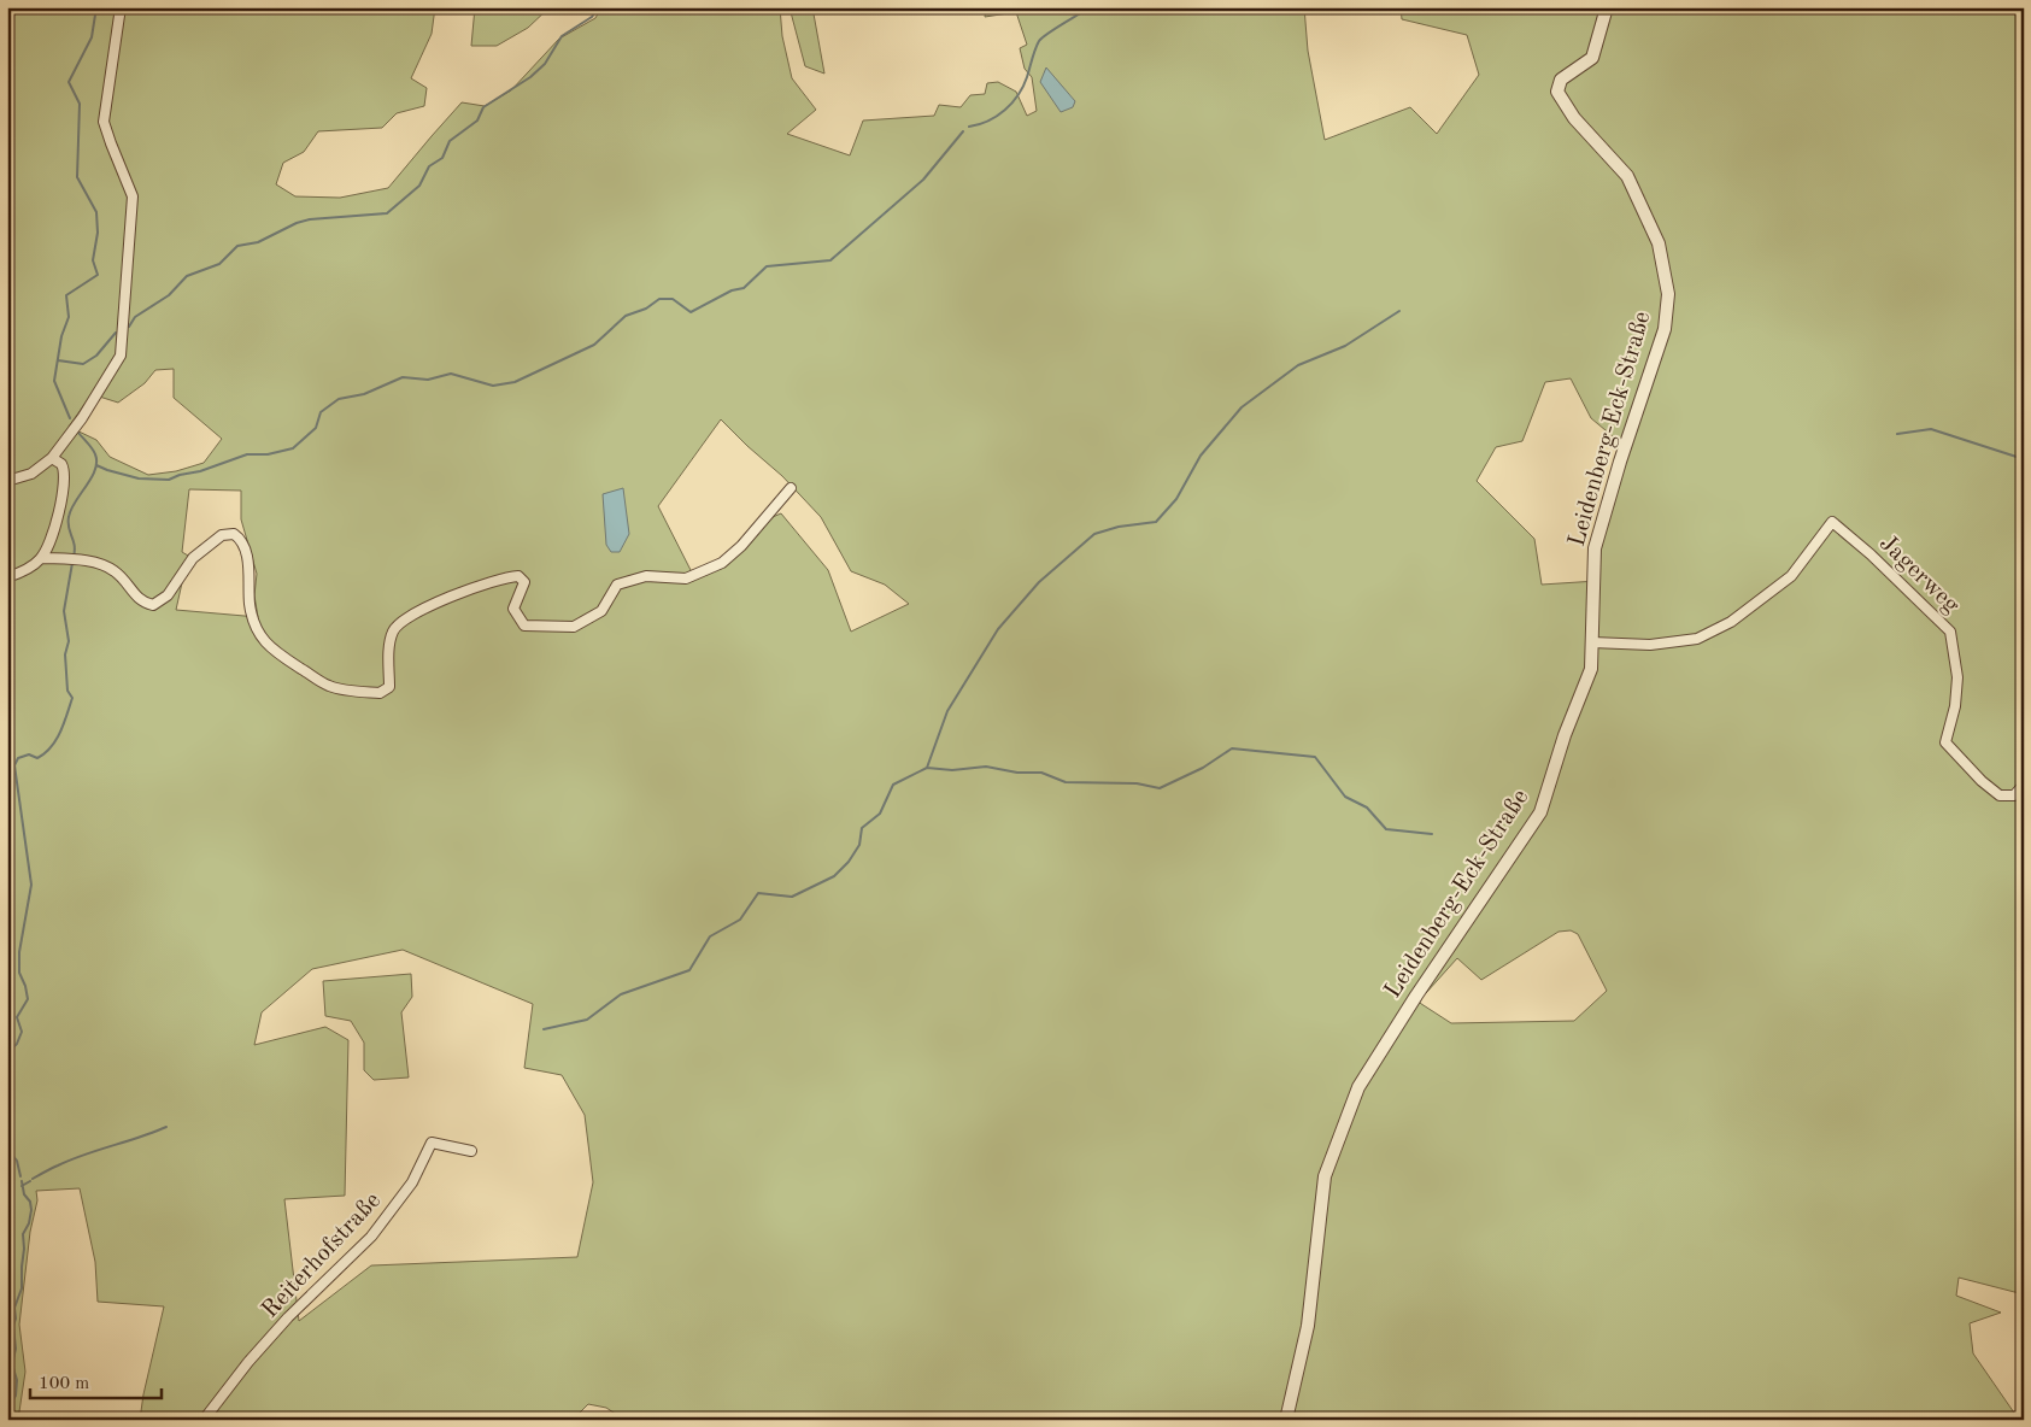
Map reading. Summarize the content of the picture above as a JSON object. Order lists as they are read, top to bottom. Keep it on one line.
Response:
{"streets":{"street":["Leidenberg-Eck-Straße","Jagerweg","Reiterhofstraße"]},"crossings":[["Leidenberg-Eck-Straße","Jagerweg"]],"scale_bar":"100 m"}
